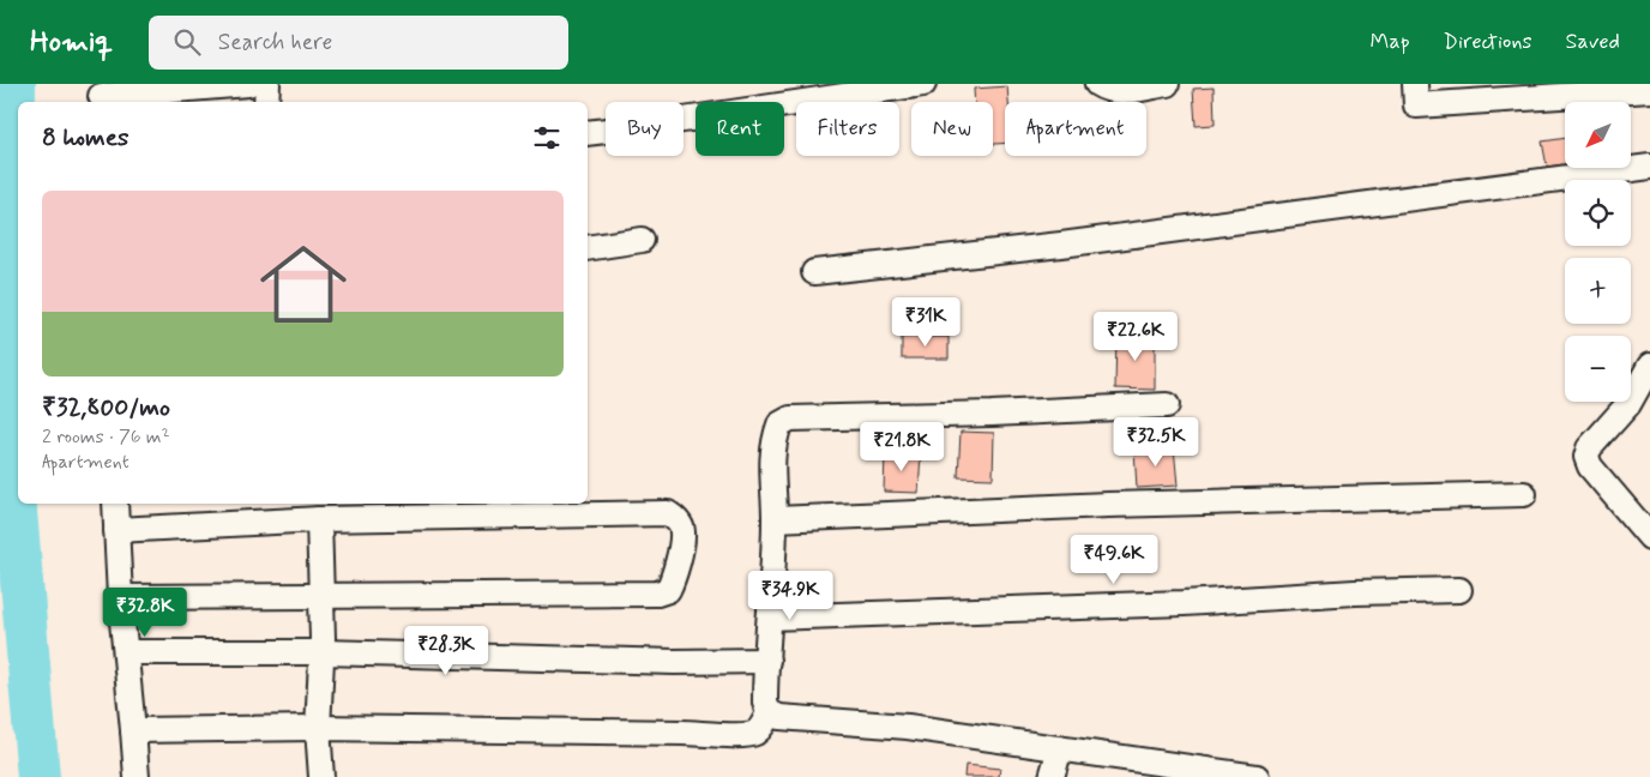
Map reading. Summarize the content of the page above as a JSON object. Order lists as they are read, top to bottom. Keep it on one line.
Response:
{"north":"bottom left","page":{"header":"Homiq","search":"Search here","nav":["Map","Directions","Saved"],"map_buttons":["+","−"],"chip":["Buy","Rent","Filters","New","Apartment"],"heading":"8 homes","list":[{"name":"₹32,800/mo","note":"2 rooms · 76 m² · Apartment"}],"price":["₹31K","₹22.6K","₹32.5K","₹21.8K","₹49.6K","₹34.9K","₹32.8K","₹28.3K"]}}
